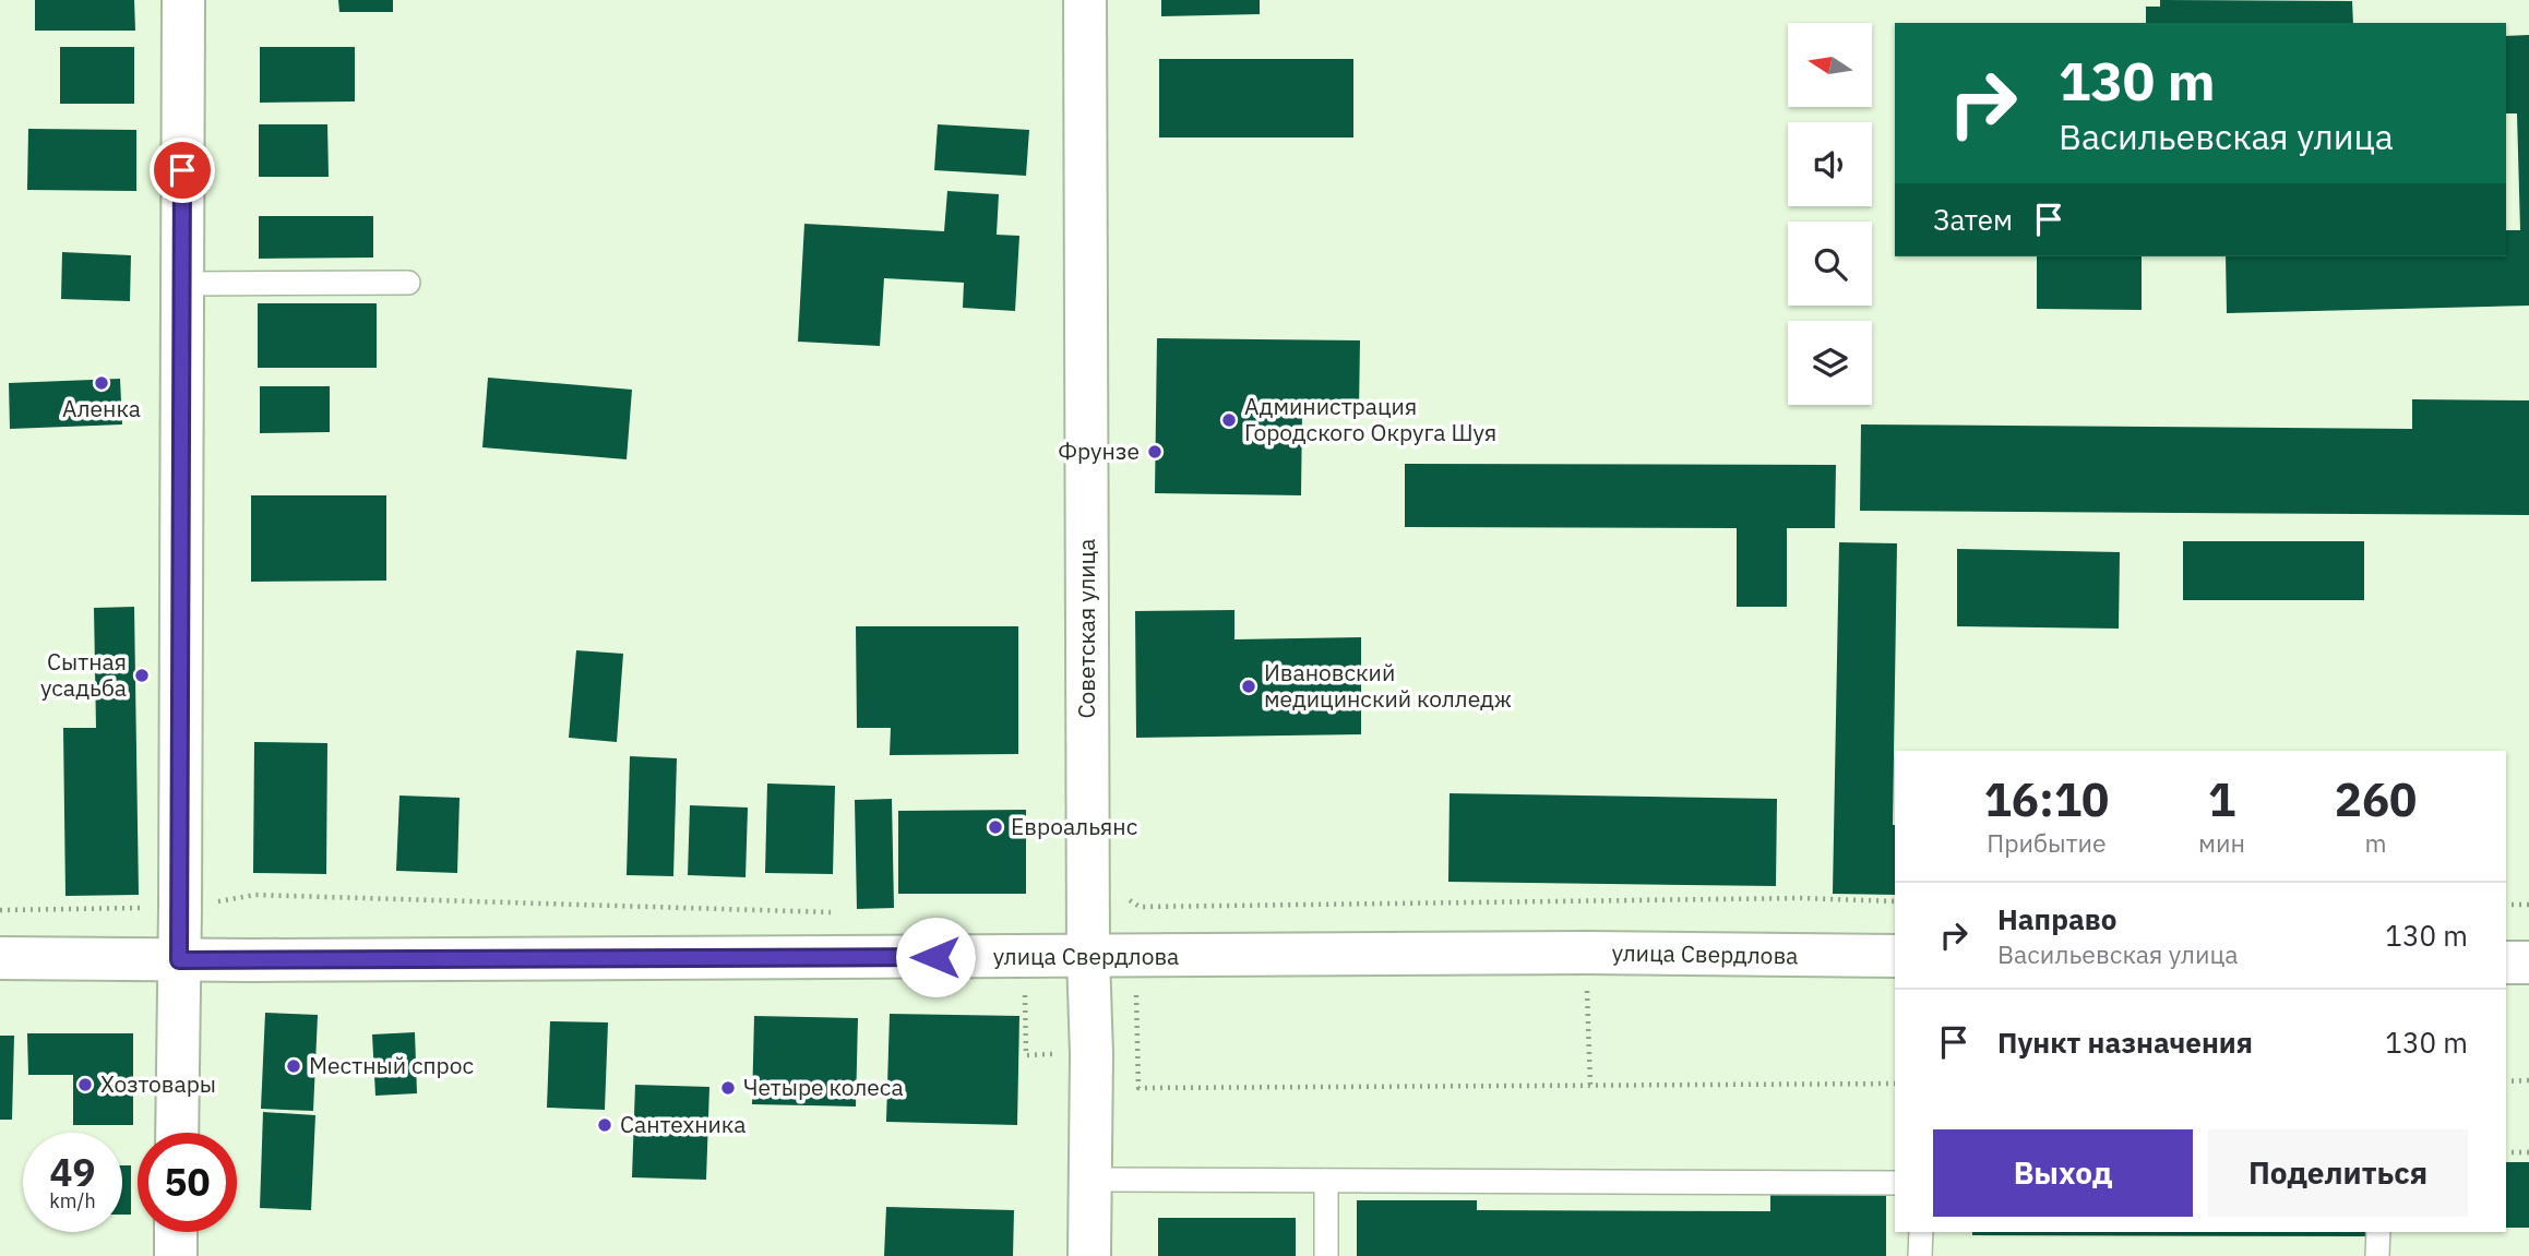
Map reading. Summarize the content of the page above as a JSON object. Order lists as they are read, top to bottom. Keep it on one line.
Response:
{"streets":{"street":["Советская улица","улица Свердлова"]},"crossings":[["Советская улица","улица Свердлова"]],"places":["Аленка","Администрация Городского Округа Шуя","Фрунзе","Сытная усадьба","Ивановский медицинский колледж","Евроальянс","Местный спрос","Хозтовары","Четыре колеса","Сантехника"],"north":"left","page":{"turn":["130 m","Васильевская улица"],"then":"Затем","eta":["16:10","Прибытие","1","мин","260","m"],"list":[{"name":"Направо","note":"Васильевская улица","value":"130 m"},{"name":"Пункт назначения","value":"130 m"}],"buttons":["Выход","Поделиться"],"speed":"49 km/h","limit":"50"}}
